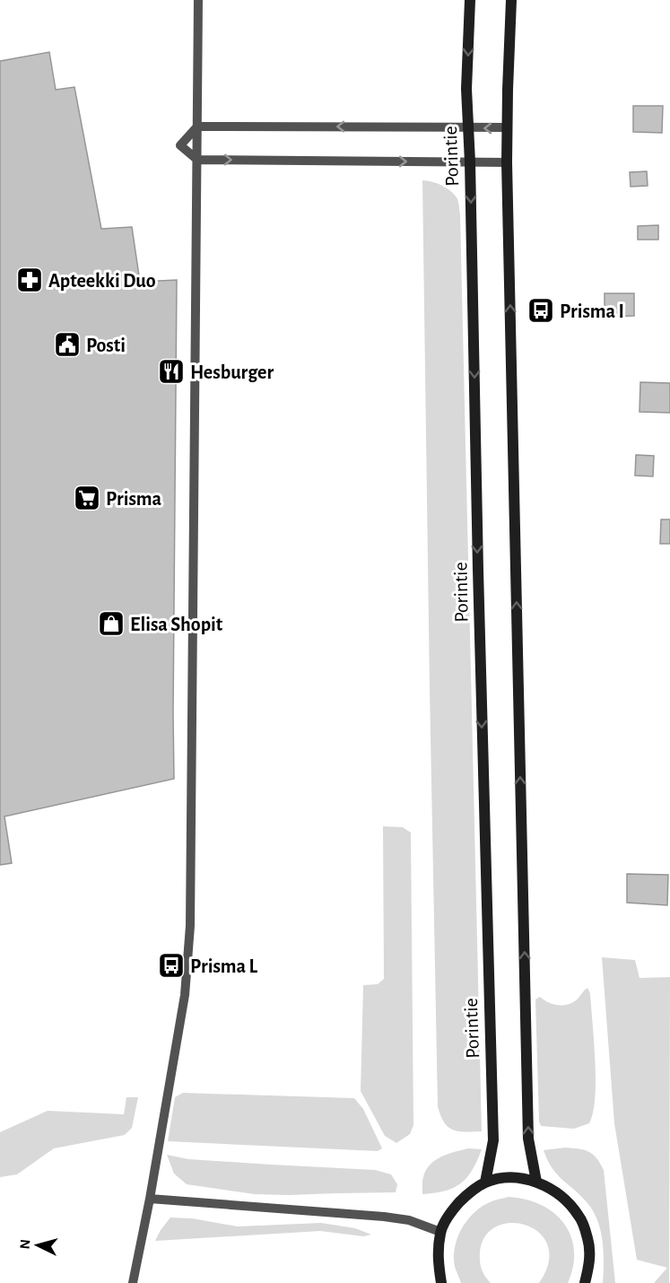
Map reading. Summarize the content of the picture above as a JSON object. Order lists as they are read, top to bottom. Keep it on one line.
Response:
{"streets":{"main road":["Porintie"]},"places":{"pharmacy":["Apteekki Duo"],"bus stop":["Prisma I","Prisma L"],"public building":["Posti"],"restaurant":["Hesburger"],"supermarket":["Prisma"],"shop":["Elisa Shopit"]},"north":"left"}
